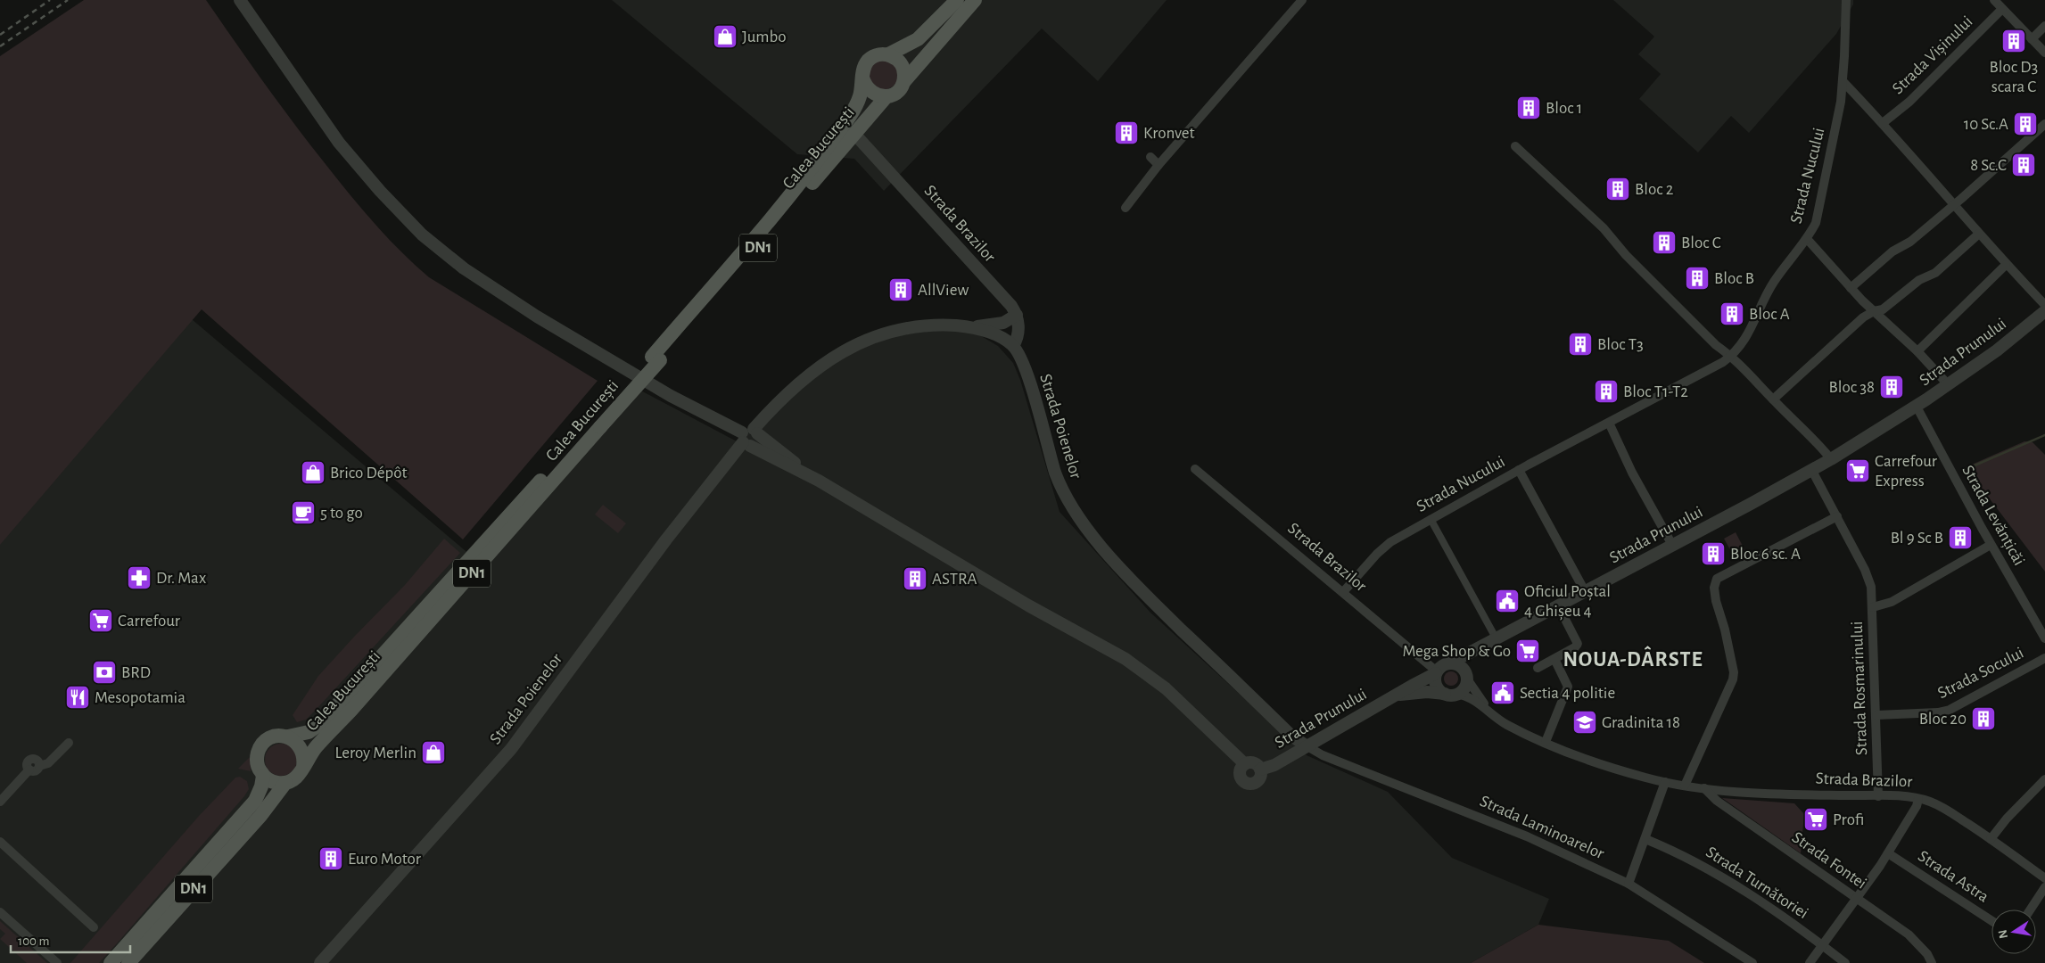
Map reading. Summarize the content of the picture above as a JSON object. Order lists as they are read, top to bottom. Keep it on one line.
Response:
{"streets":{"main road":["Calea București","DN1"],"street":["Strada Vișinului","Strada Nucului","Strada Brazilor","Strada Prunului","Strada Poienelor","Strada Levănțicăi","Strada Socului","Strada Rosmarinului","Strada Laminoarelor","Strada Fontei","Strada Astra","Strada Turnătoriei"]},"crossings":[["Calea București","Strada Brazilor"],["Calea București","DN1"],["Strada Nucului","Strada Brazilor"],["Strada Brazilor","Strada Prunului"],["Strada Brazilor","Strada Rosmarinului"],["Strada Brazilor","Strada Fontei"],["Strada Prunului","Strada Poienelor"],["Strada Prunului","Strada Levănțicăi"],["Strada Prunului","Strada Rosmarinului"],["Strada Prunului","Strada Laminoarelor"],["Strada Poienelor","Strada Laminoarelor"],["Strada Levănțicăi","Strada Rosmarinului"],["Strada Socului","Strada Rosmarinului"]],"districts":["NOUA-DÂRSTE"],"places":{"shop":["Jumbo","Brico Dépôt","Leroy Merlin"],"building":["Bloc D3 scara C","Bloc 1","10 Sc.A","Kronvet","8 Sc.C","Bloc 2","Bloc C","Bloc B","AllView","Bloc A","Bloc T3","Bloc 38","Bloc T1-T2","Bl 9 Sc B","Bloc 6 sc. A","ASTRA","Bloc 20","Euro Motor"],"supermarket":["Carrefour Express","Carrefour","Mega Shop & Go","Profi"],"cafe":["5 to go"],"pharmacy":["Dr. Max"],"public building":["Oficiul Poștal 4 Ghișeu 4","Sectia 4 politie"],"bank":["BRD"],"restaurant":["Mesopotamia"],"school or university":["Gradinita 18"]},"scale_bar":"100 m","north":"left"}
